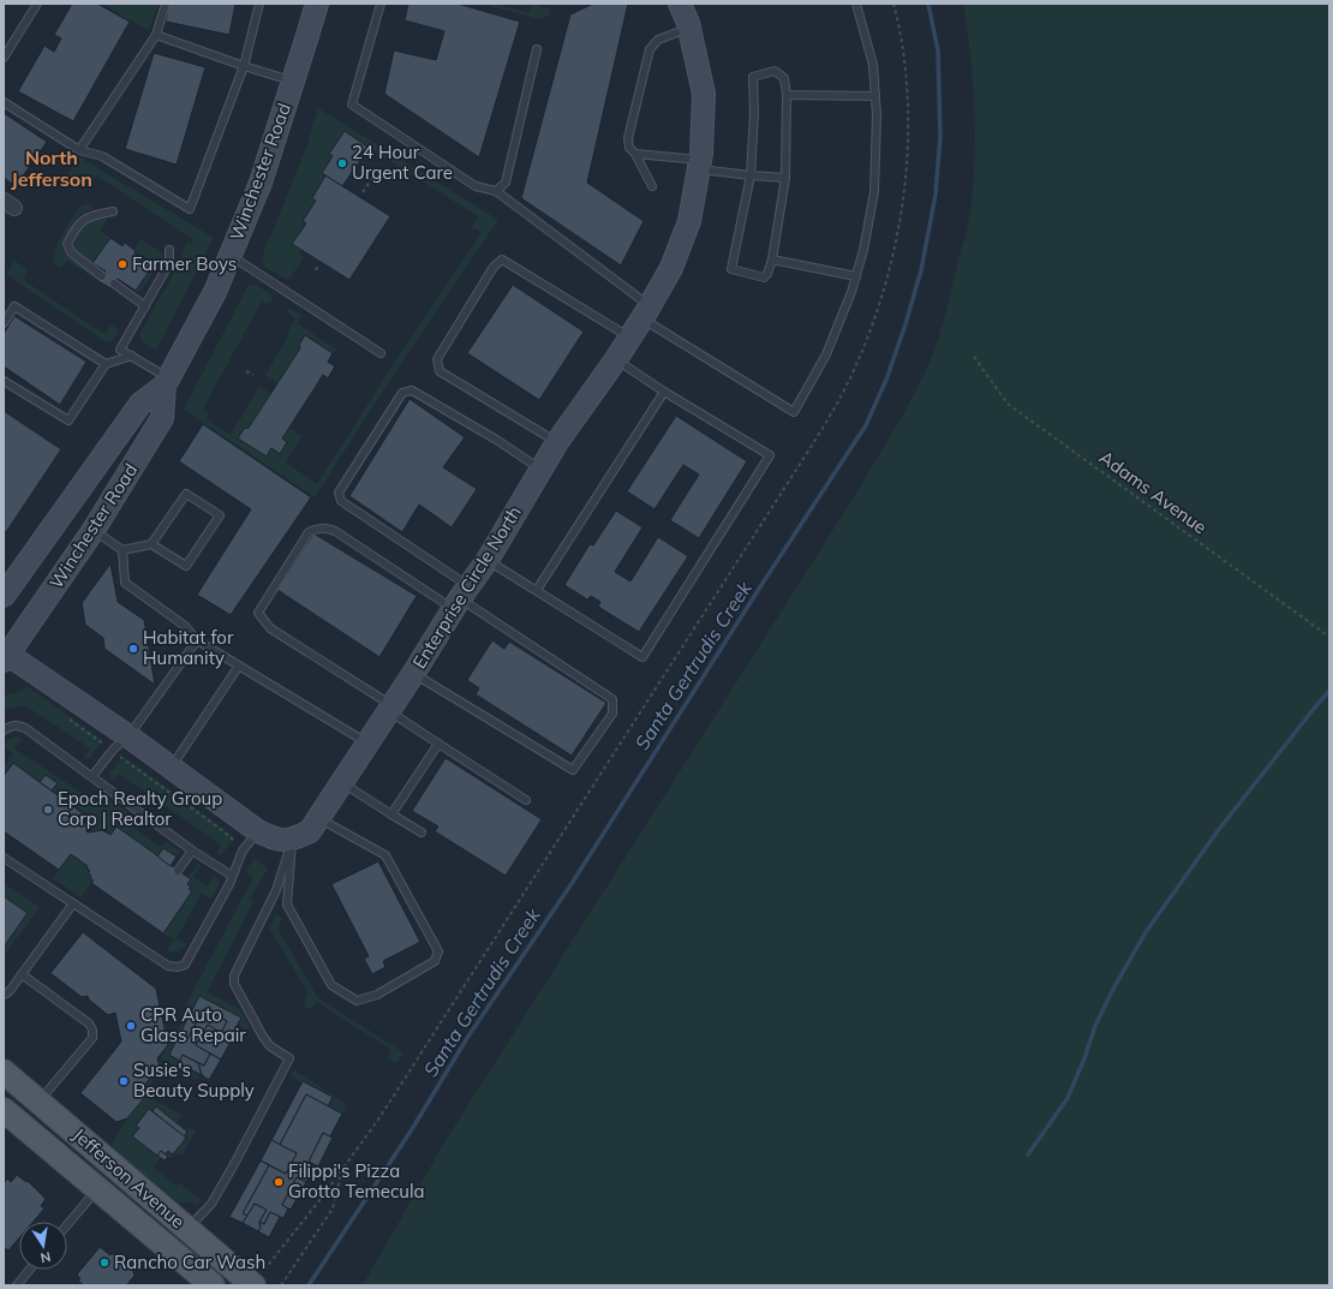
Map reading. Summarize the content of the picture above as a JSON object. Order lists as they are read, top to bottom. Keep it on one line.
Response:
{"streets":{"main road":["Jefferson Avenue"],"street":["Winchester Road","Enterprise Circle North"],"path":["Adams Avenue"]},"districts":["North Jefferson"],"water":["Santa Gertrudis Creek"],"places":["24 Hour Urgent Care","Farmer Boys","Habitat for Humanity","Epoch Realty Group Corp | Realtor","CPR Auto Glass Repair","Susie's Beauty Supply","Filippi's Pizza Grotto Temecula","Rancho Car Wash"],"north":"bottom"}
